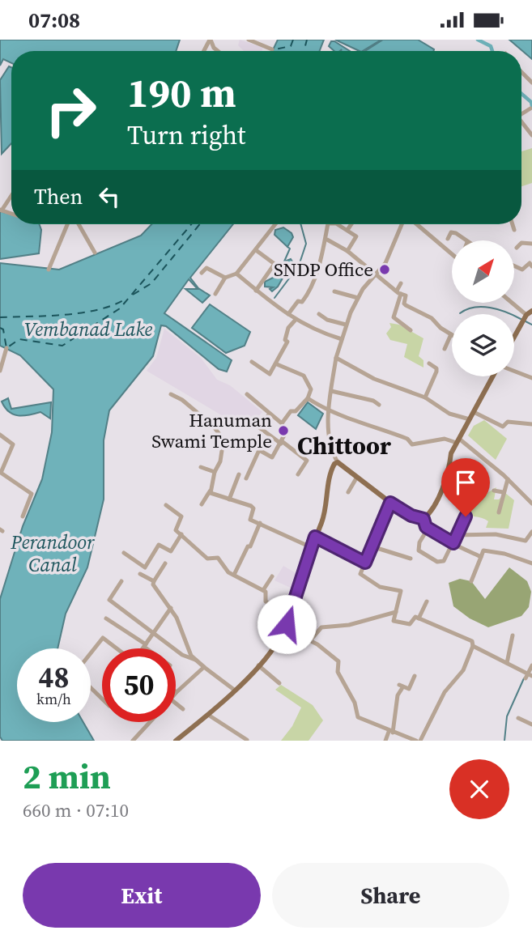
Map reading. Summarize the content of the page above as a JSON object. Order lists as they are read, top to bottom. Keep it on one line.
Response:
{"districts":["Chittoor"],"water":["Vembanad Lake","Perandoor Canal"],"places":["SNDP Office","Hanuman Swami Temple"],"north":"top right","page":{"status":"07:08","turn":["190 m","Turn right"],"then":"Then","speed":"48 km/h","limit":"50","heading":["2 min","660 m · 07:10"],"buttons":["Exit","Share"]}}
